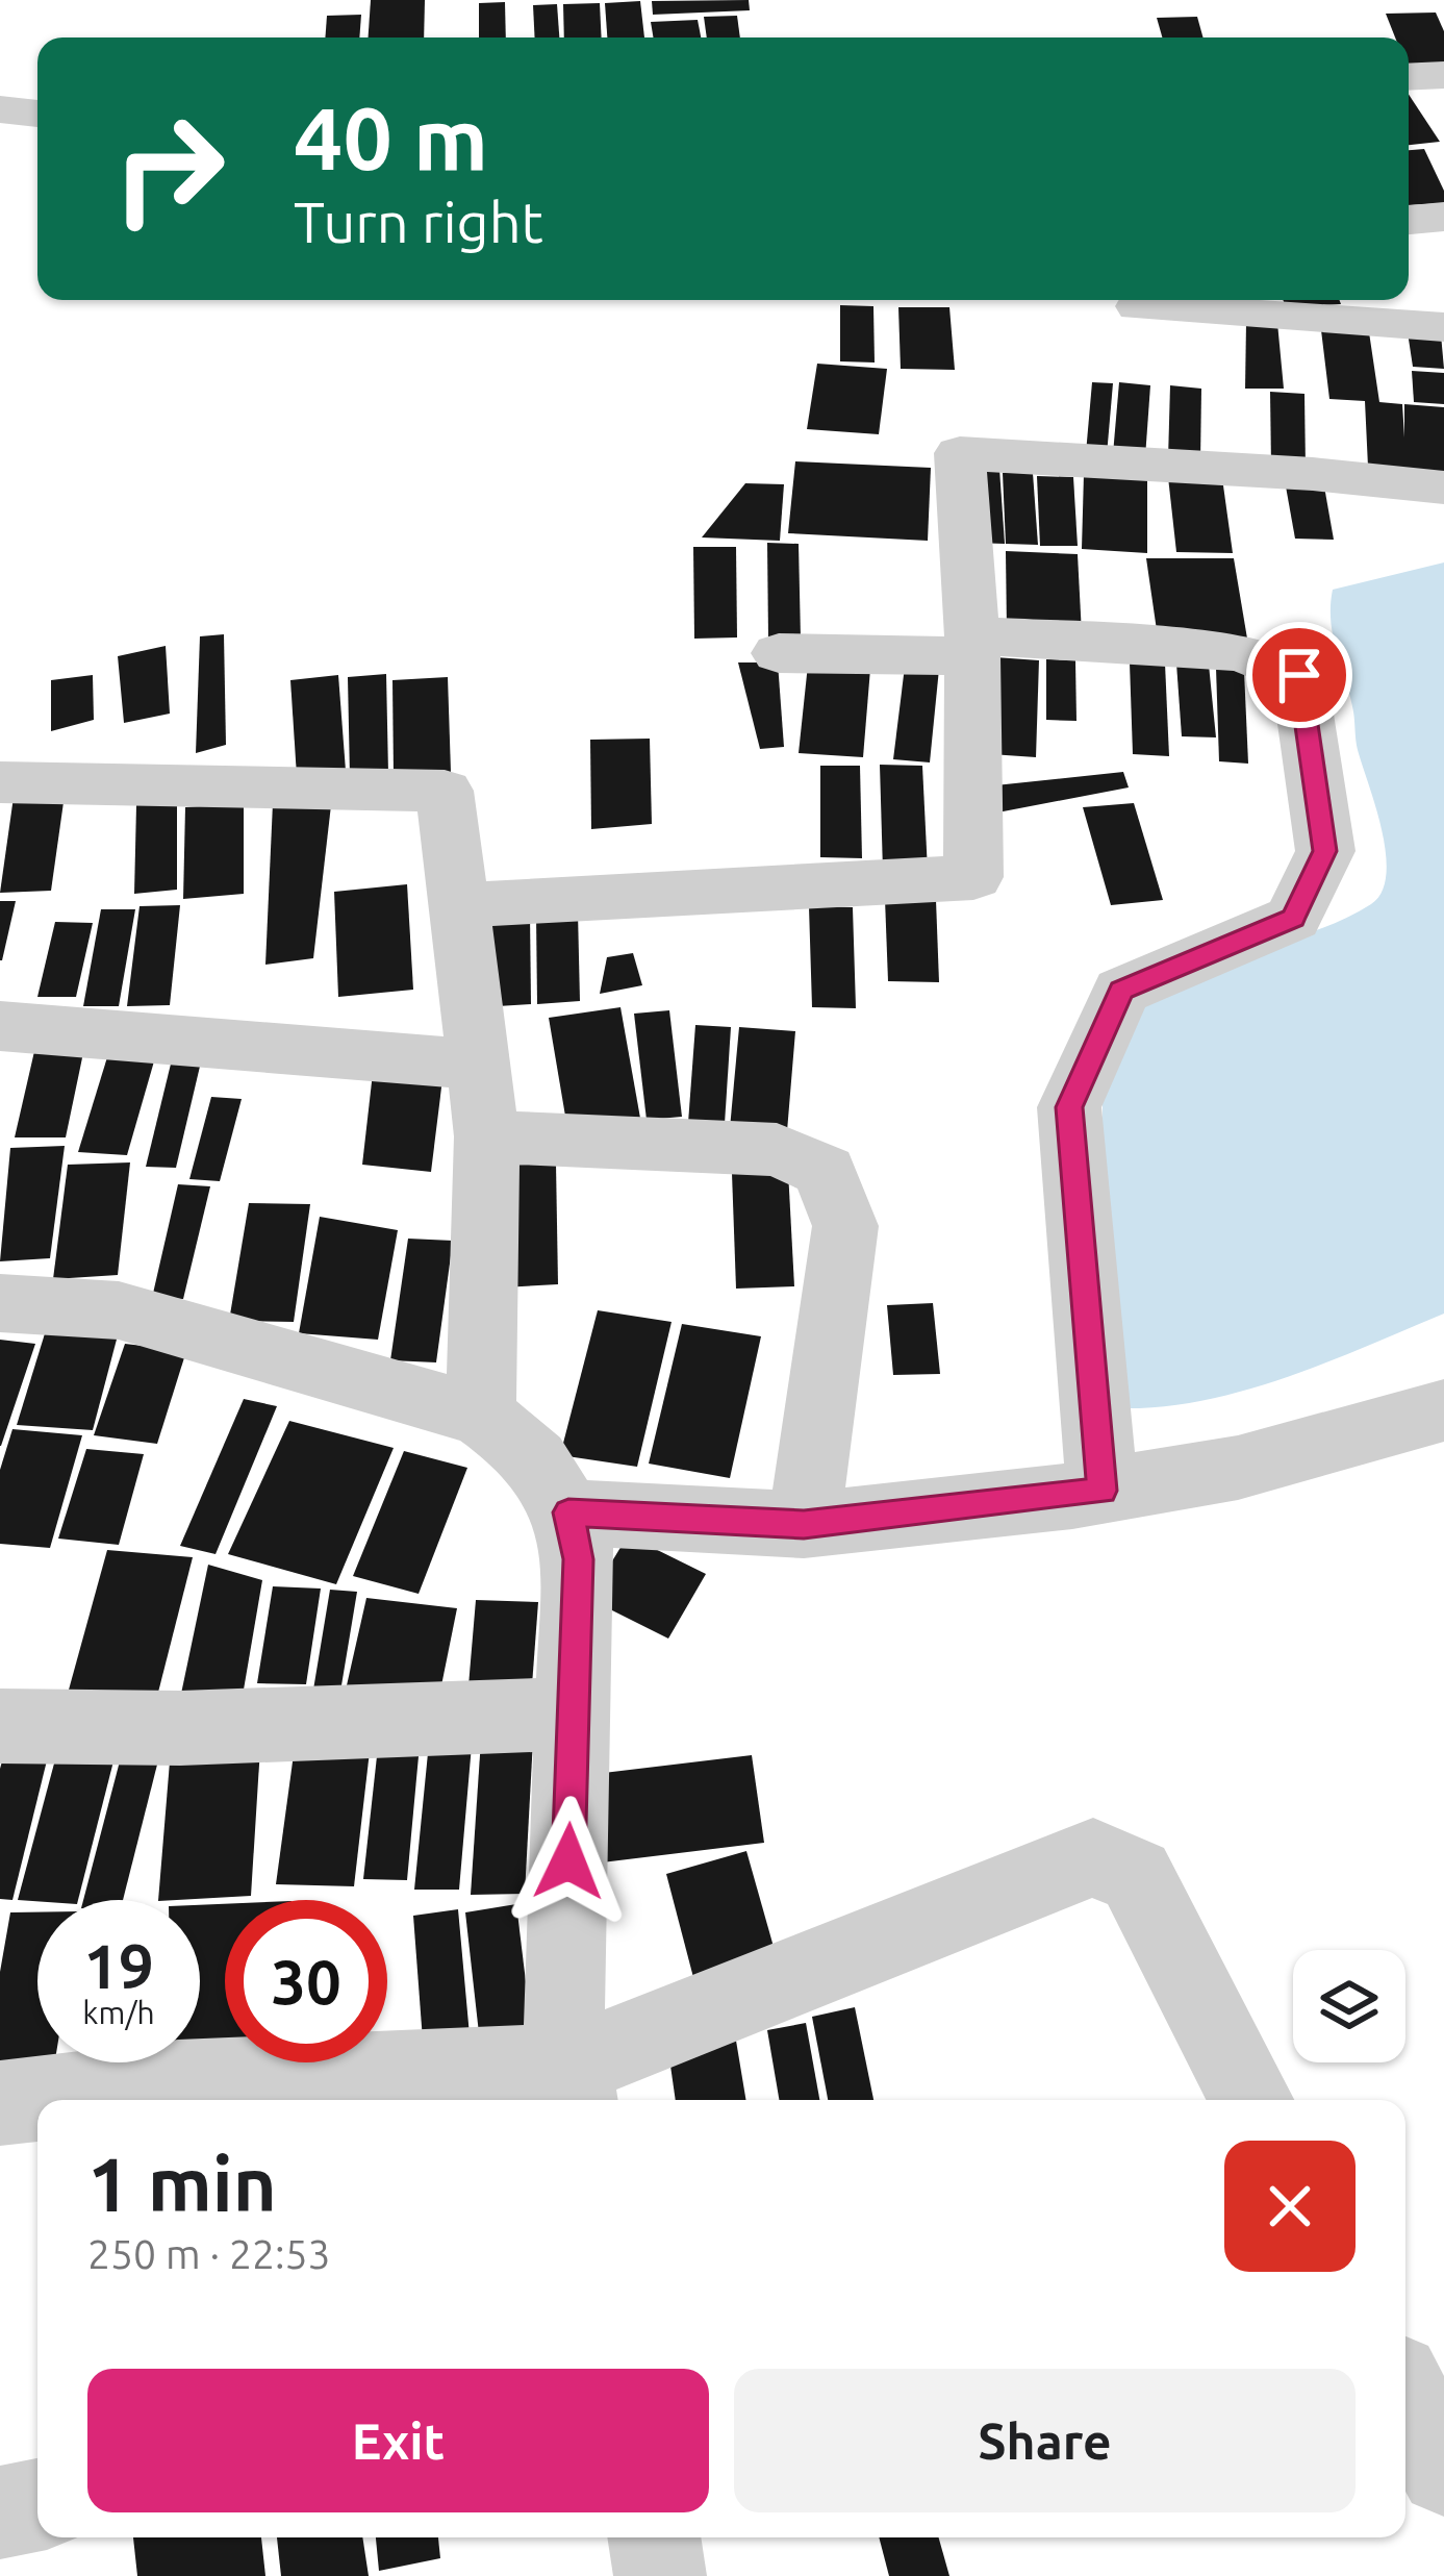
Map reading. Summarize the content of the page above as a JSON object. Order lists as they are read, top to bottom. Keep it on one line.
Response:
{"page":{"turn":["40 m","Turn right"],"speed":"19 km/h","limit":"30","heading":["1 min","250 m · 22:53"],"buttons":["Exit","Share"]}}
